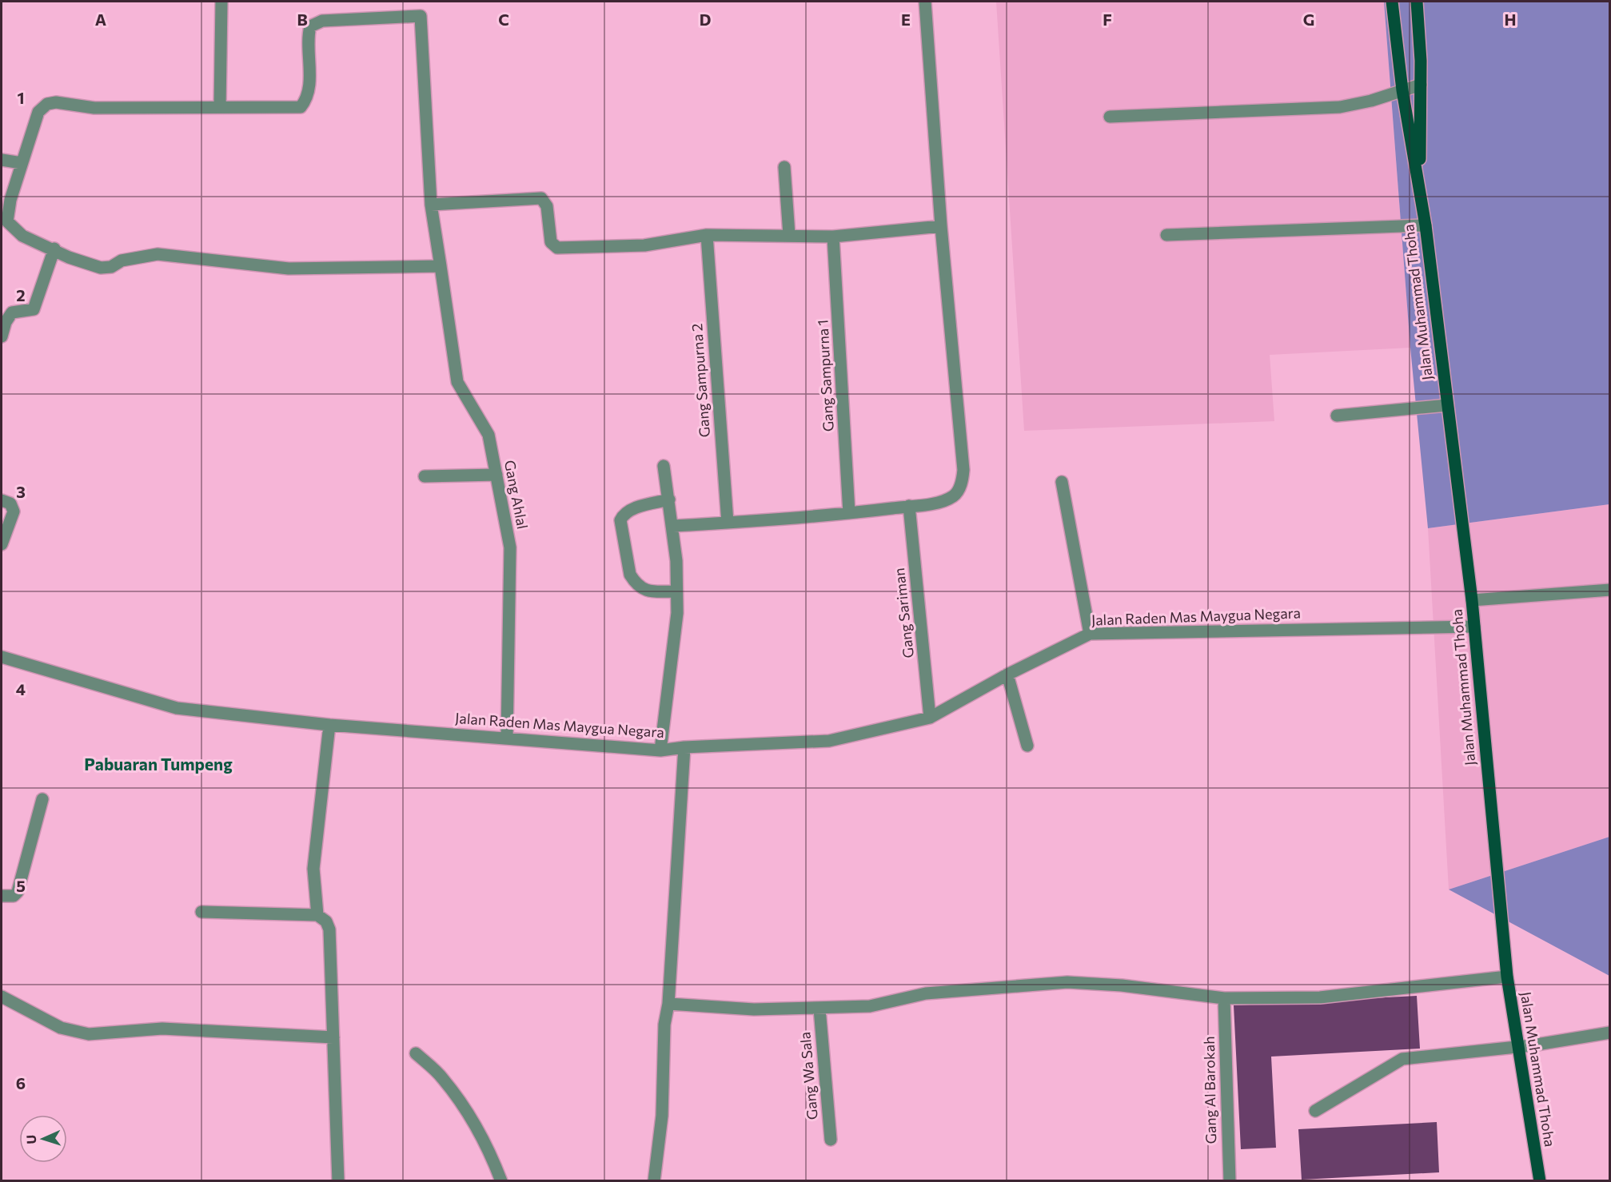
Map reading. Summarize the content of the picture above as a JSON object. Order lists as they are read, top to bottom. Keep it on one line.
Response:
{"streets":{"main road":["Jalan Muhammad Thoha"],"street":["Gang Sampurna 1","Gang Sampurna 2","Gang Ahlal","Gang Sariman","Jalan Raden Mas Maygua Negara","Gang Wa Sala","Gang Al Barokah"]},"crossings":[["Jalan Muhammad Thoha","Jalan Raden Mas Maygua Negara"],["Gang Ahlal","Jalan Raden Mas Maygua Negara"],["Gang Sariman","Jalan Raden Mas Maygua Negara"]],"districts":["Pabuaran Tumpeng"],"north":"left","grid":{"columns":["A","B","C","D","E","F","G","H"],"rows":["1","2","3","4","5","6"]}}
